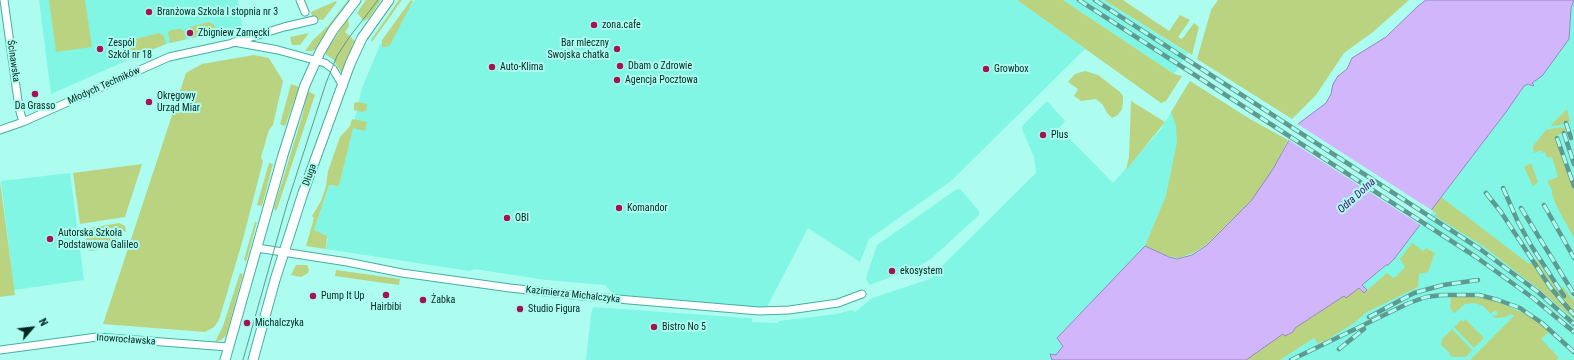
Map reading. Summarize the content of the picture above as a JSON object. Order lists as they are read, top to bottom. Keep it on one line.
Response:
{"streets":{"street":["Ścinawska","Młodych Techników","Długa","Kazimierza Michalczyka","Inowrocławska"]},"crossings":[["Ścinawska","Młodych Techników"],["Młodych Techników","Długa"],["Długa","Kazimierza Michalczyka"]],"water":["Odra Dolna"],"places":["Branżowa Szkoła I stopnia nr 3","zona.cafe","Zbigniew Zamęcki","Zespół Szkół nr 18","Bar mleczny Swojska chatka","Dbam o Zdrowie","Auto-Klima","Growbox","Agencja Pocztowa","Da Grasso","Okręgowy Urząd Miar","Plus","Komandor","OBI","Autorska Szkoła Podstawowa Galileo","ekosystem","Hairbibi","Pump It Up","Żabka","Studio Figura","Michalczyka","Bistro No 5"],"north":"top right"}
